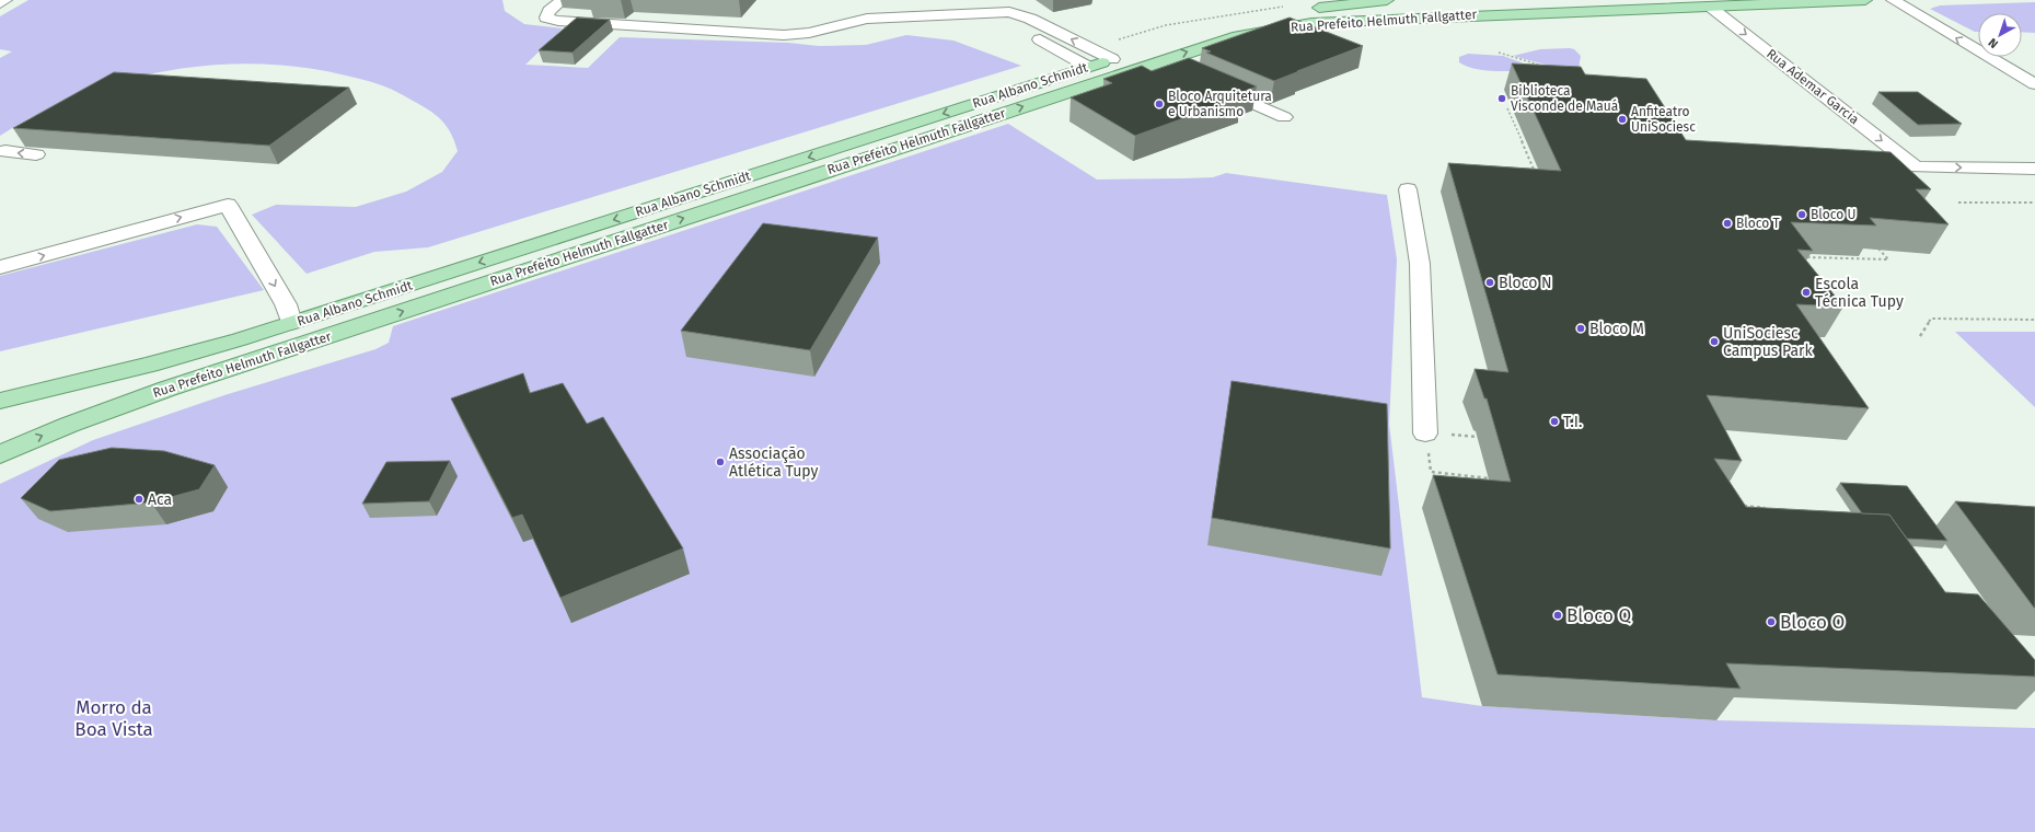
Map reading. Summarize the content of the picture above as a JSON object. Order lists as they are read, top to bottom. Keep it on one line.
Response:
{"streets":{"main road":["Rua Prefeito Helmuth Fallgatter","Rua Albano Schmidt"],"street":["Rua Ademar Garcia"]},"crossings":[["Rua Prefeito Helmuth Fallgatter","Rua Ademar Garcia"]],"one_way":["Rua Prefeito Helmuth Fallgatter","Rua Albano Schmidt"],"parks":["Morro da Boa Vista"],"places":["Biblioteca Visconde de Mauá","Bloco Arquitetura e Urbanismo","Anfiteatro UniSociesc","Bloco U","Bloco T","Bloco N","Escola Técnica Tupy","Bloco M","UniSociesc Campus Park","T.I.","Associação Atlética Tupy","Aca","Bloco Q","Bloco O"],"north":"bottom left"}
